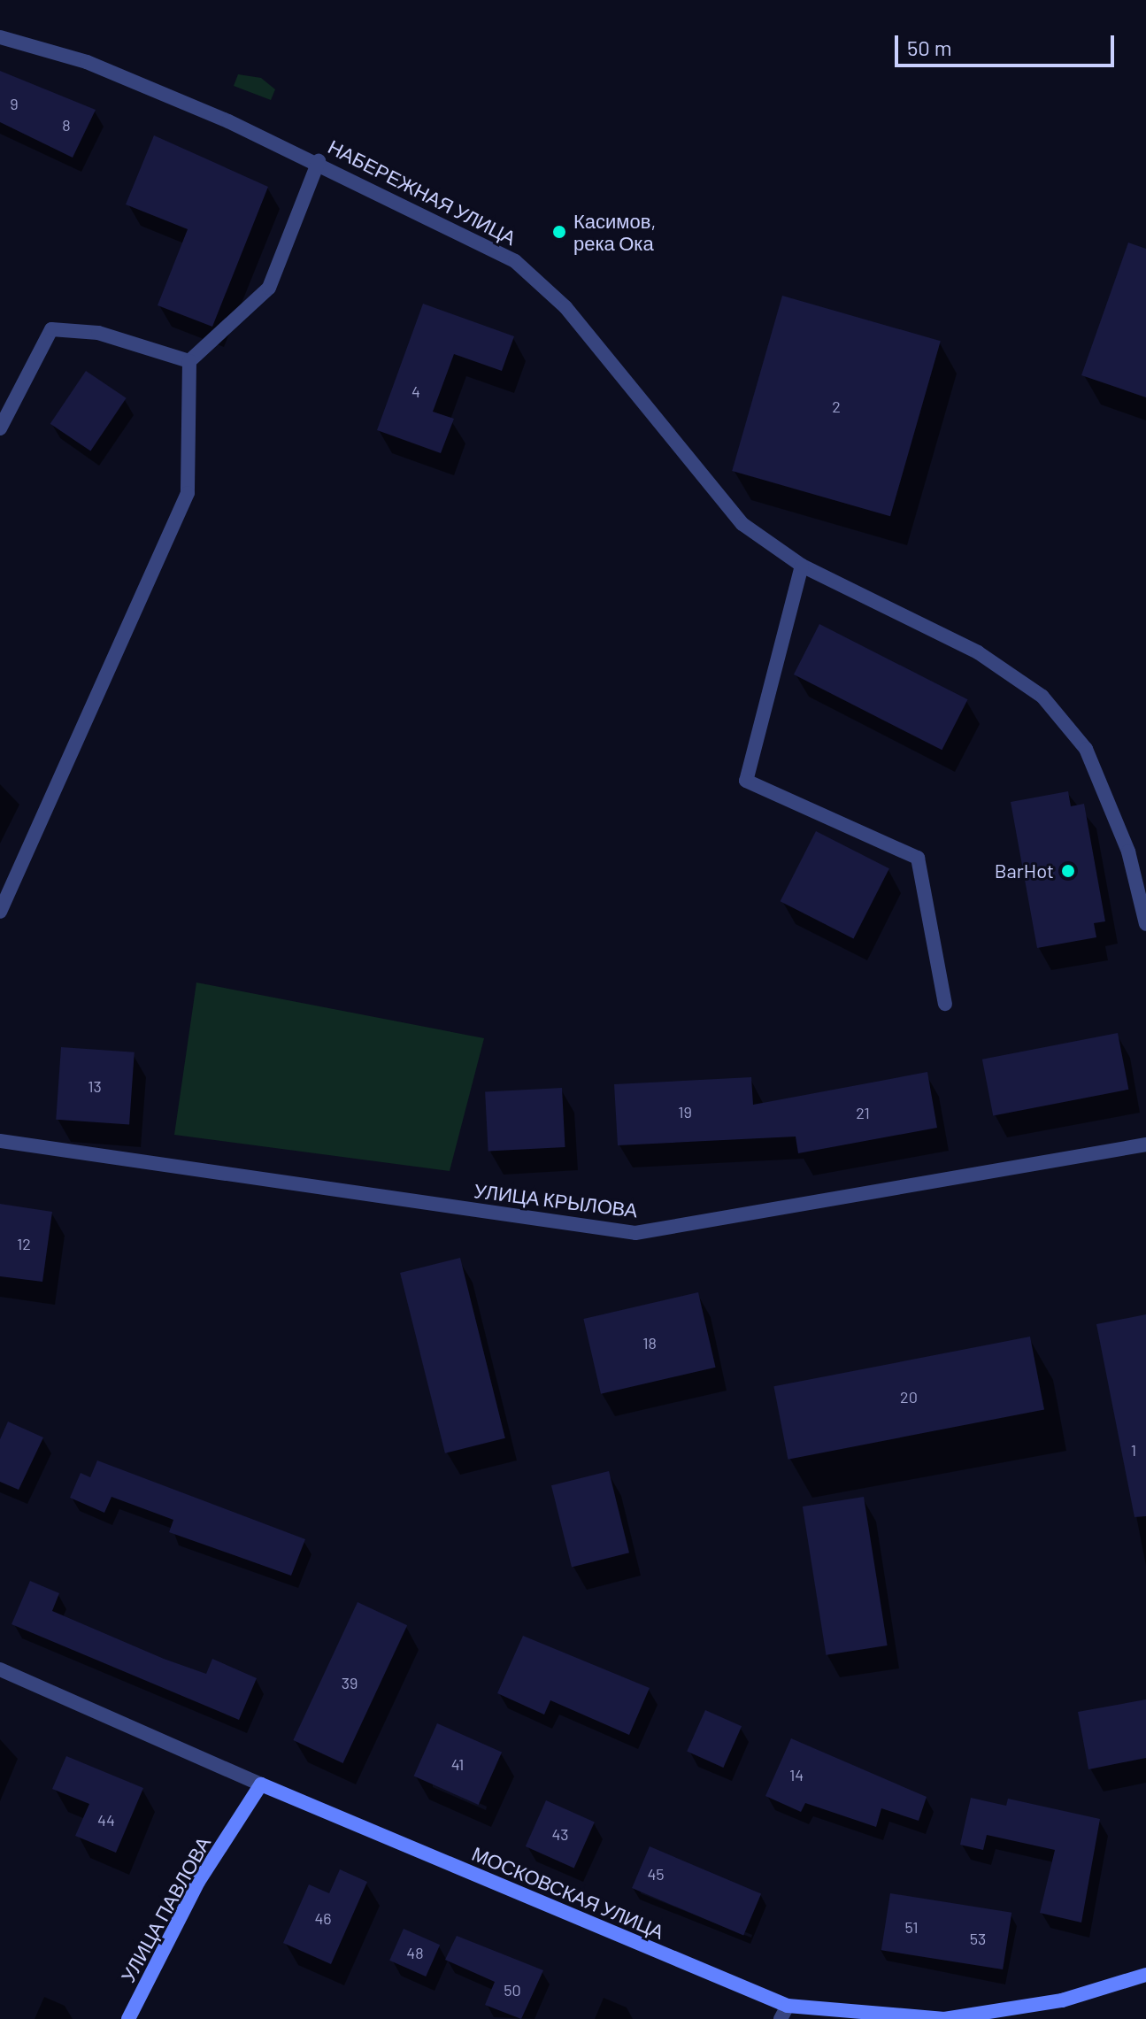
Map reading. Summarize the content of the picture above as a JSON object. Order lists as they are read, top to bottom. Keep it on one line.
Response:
{"streets":{"main road":["МОСКОВСКАЯ УЛИЦА","УЛИЦА ПАВЛОВА"],"street":["НАБЕРЕЖНАЯ УЛИЦА","УЛИЦА КРЫЛОВА"]},"crossings":[["МОСКОВСКАЯ УЛИЦА","УЛИЦА ПАВЛОВА"]],"places":["Касимов, река Ока","BarHot"],"house_numbers":["9","8","4","2","13","19","21","12","18","20","1","39","41","14","44","43","45","46","51","53","48","50"],"scale_bar":"50 m"}
